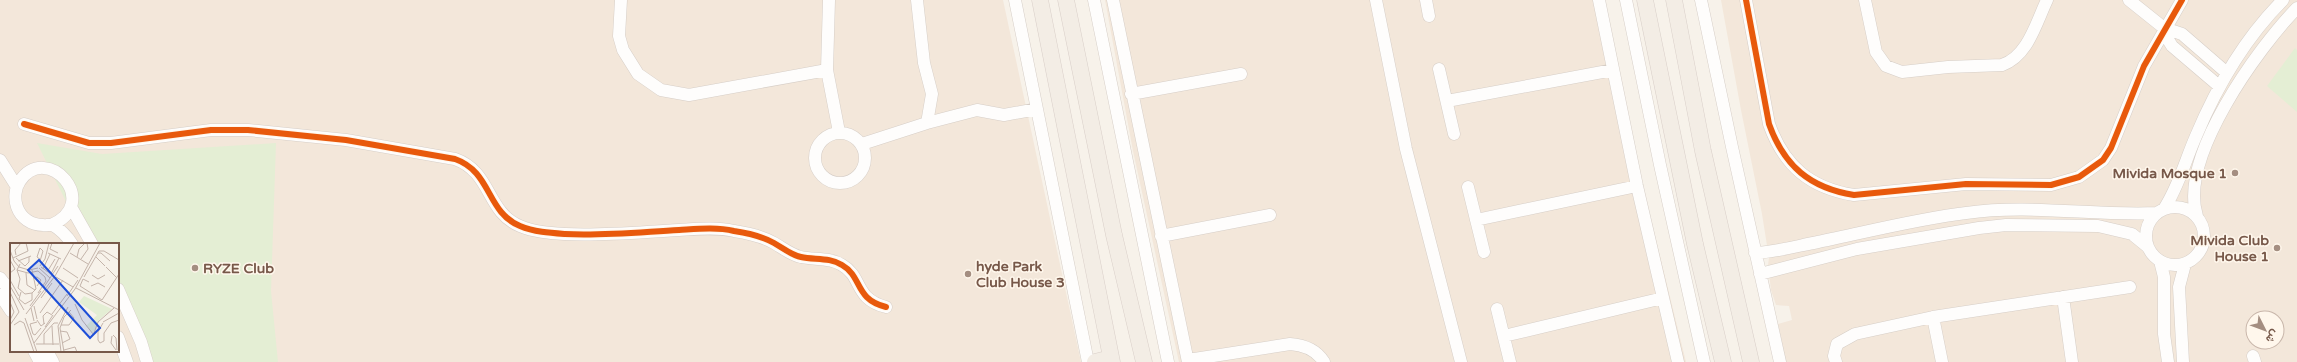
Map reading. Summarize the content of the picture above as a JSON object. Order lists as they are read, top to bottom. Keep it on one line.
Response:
{"places":["Mivida Mosque 1","Mivida Club House 1","RYZE Club","hyde Park Club House 3"],"north":"bottom right"}
